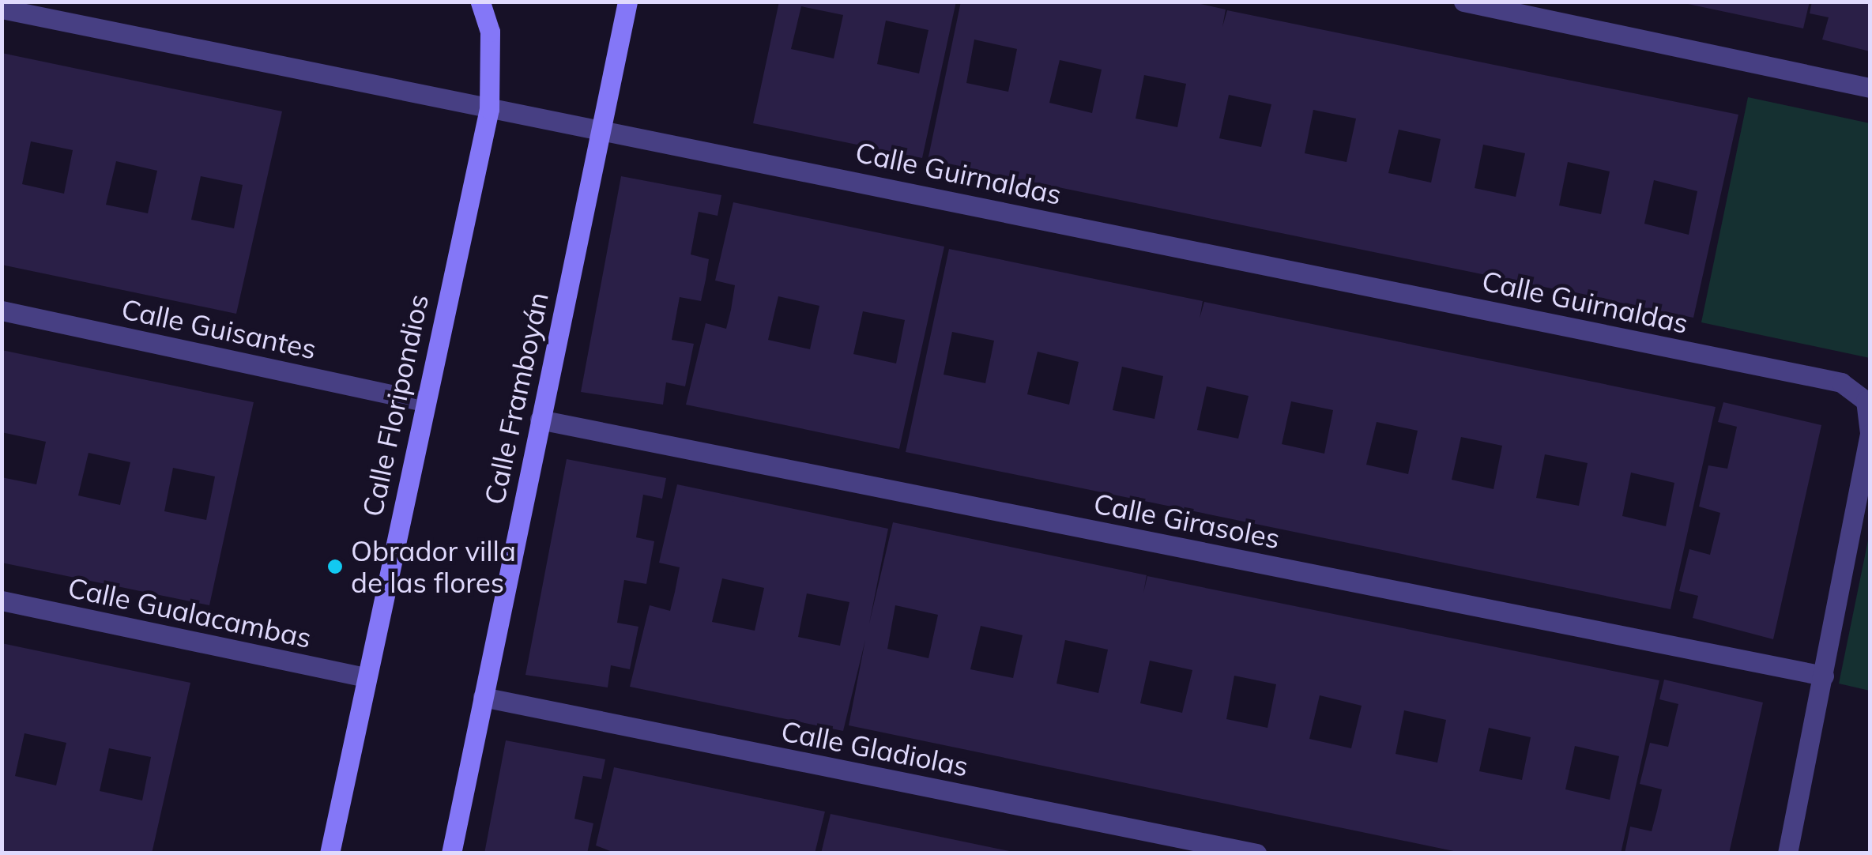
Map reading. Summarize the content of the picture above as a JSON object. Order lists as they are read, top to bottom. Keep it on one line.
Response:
{"streets":{"street":["Calle Guirnaldas","Calle Guisantes","Calle Framboyán","Calle Floripondios","Calle Girasoles","Calle Gualacambas","Calle Gladiolas"]},"crossings":[["Calle Guirnaldas","Calle Framboyán"],["Calle Guirnaldas","Calle Floripondios"],["Calle Guirnaldas","Calle Girasoles"],["Calle Guisantes","Calle Floripondios"],["Calle Framboyán","Calle Girasoles"],["Calle Framboyán","Calle Gladiolas"],["Calle Floripondios","Calle Gualacambas"]],"places":["Obrador villa de las flores"]}
